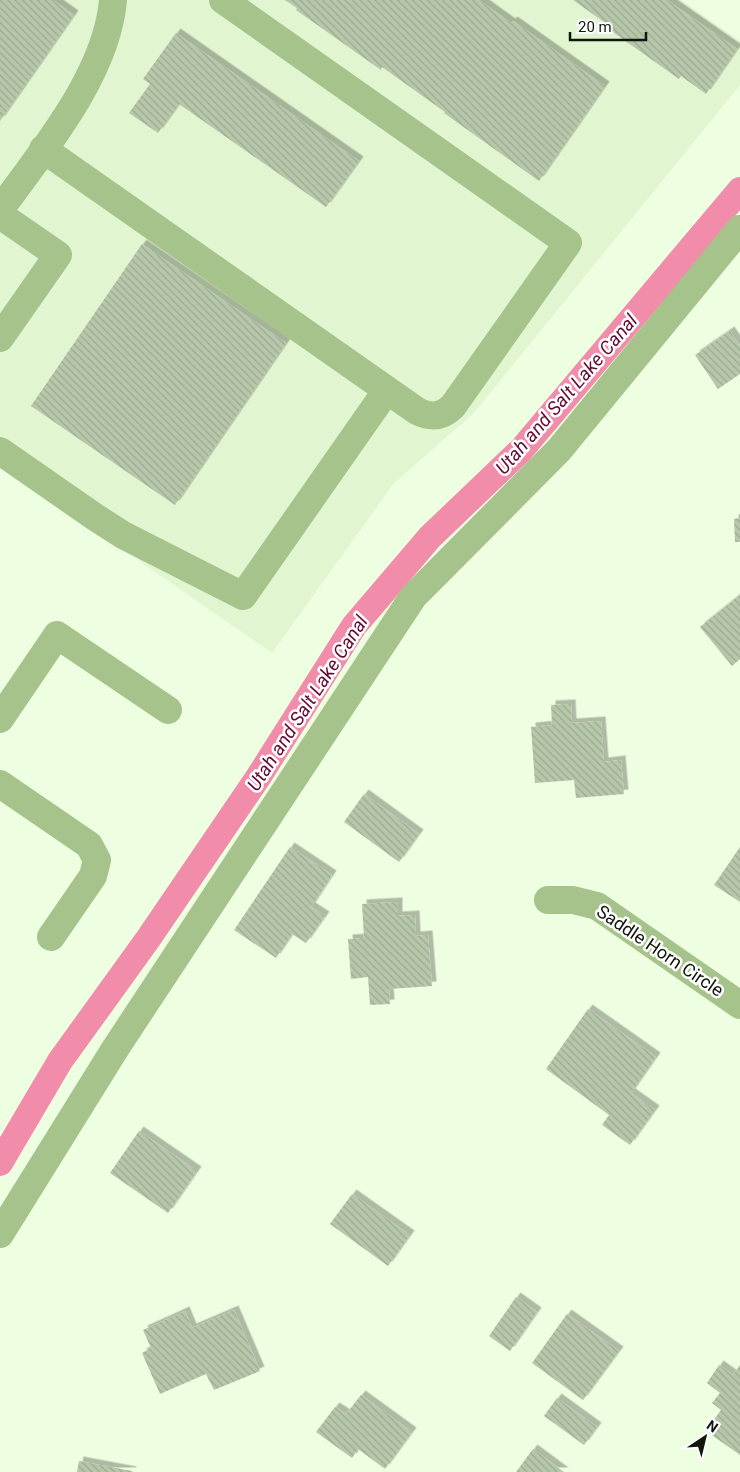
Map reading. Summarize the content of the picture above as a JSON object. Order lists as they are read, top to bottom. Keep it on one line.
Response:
{"streets":{"street":["Saddle Horn Circle"]},"water":["Utah and Salt Lake Canal"],"scale_bar":"20 m","north":"top right"}
